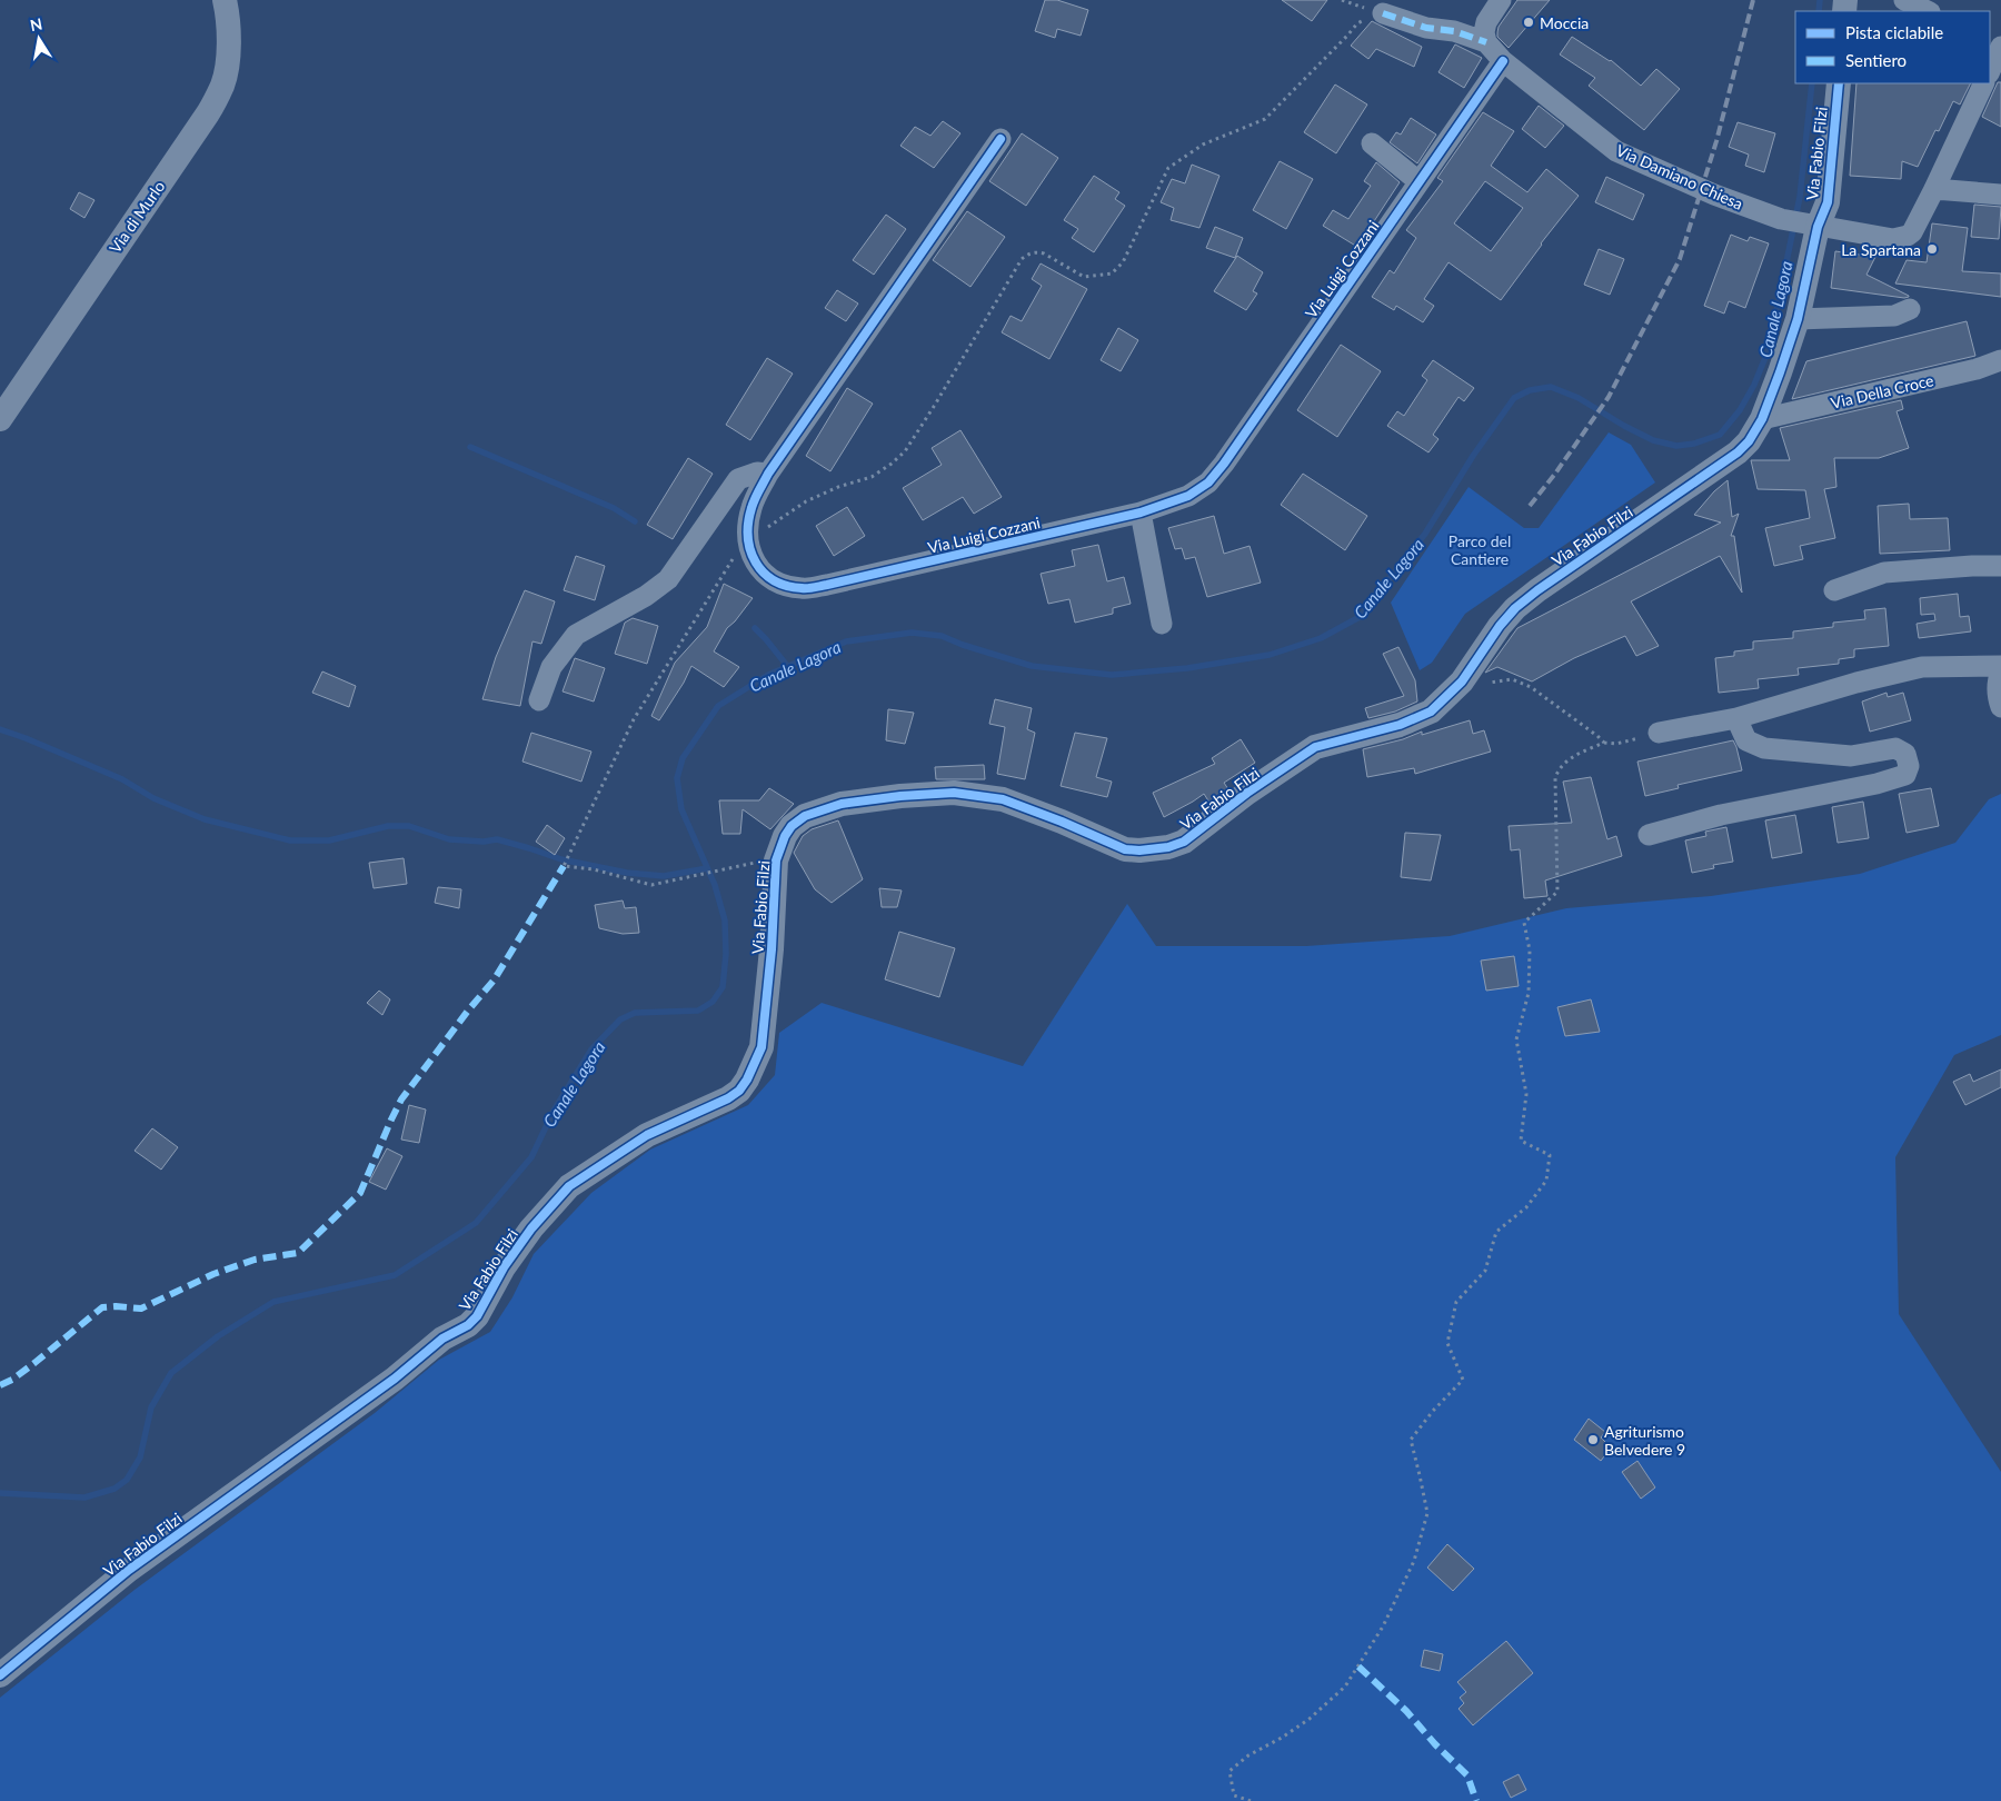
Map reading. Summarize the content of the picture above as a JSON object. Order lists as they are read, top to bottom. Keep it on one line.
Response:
{"streets":{"street":["Via Fabio Filzi","Via Damiano Chiesa","Via di Murlo","Via Luigi Cozzani","Via Della Croce"]},"crossings":[["Via Fabio Filzi","Via Damiano Chiesa"],["Via Fabio Filzi","Via Della Croce"],["Via Damiano Chiesa","Via Luigi Cozzani"]],"water":["Canale Lagora"],"parks":["Parco del Cantiere"],"places":["Moccia","La Spartana","Agriturismo Belvedere 9"],"legend":["Pista ciclabile","Sentiero"],"north":"top"}
